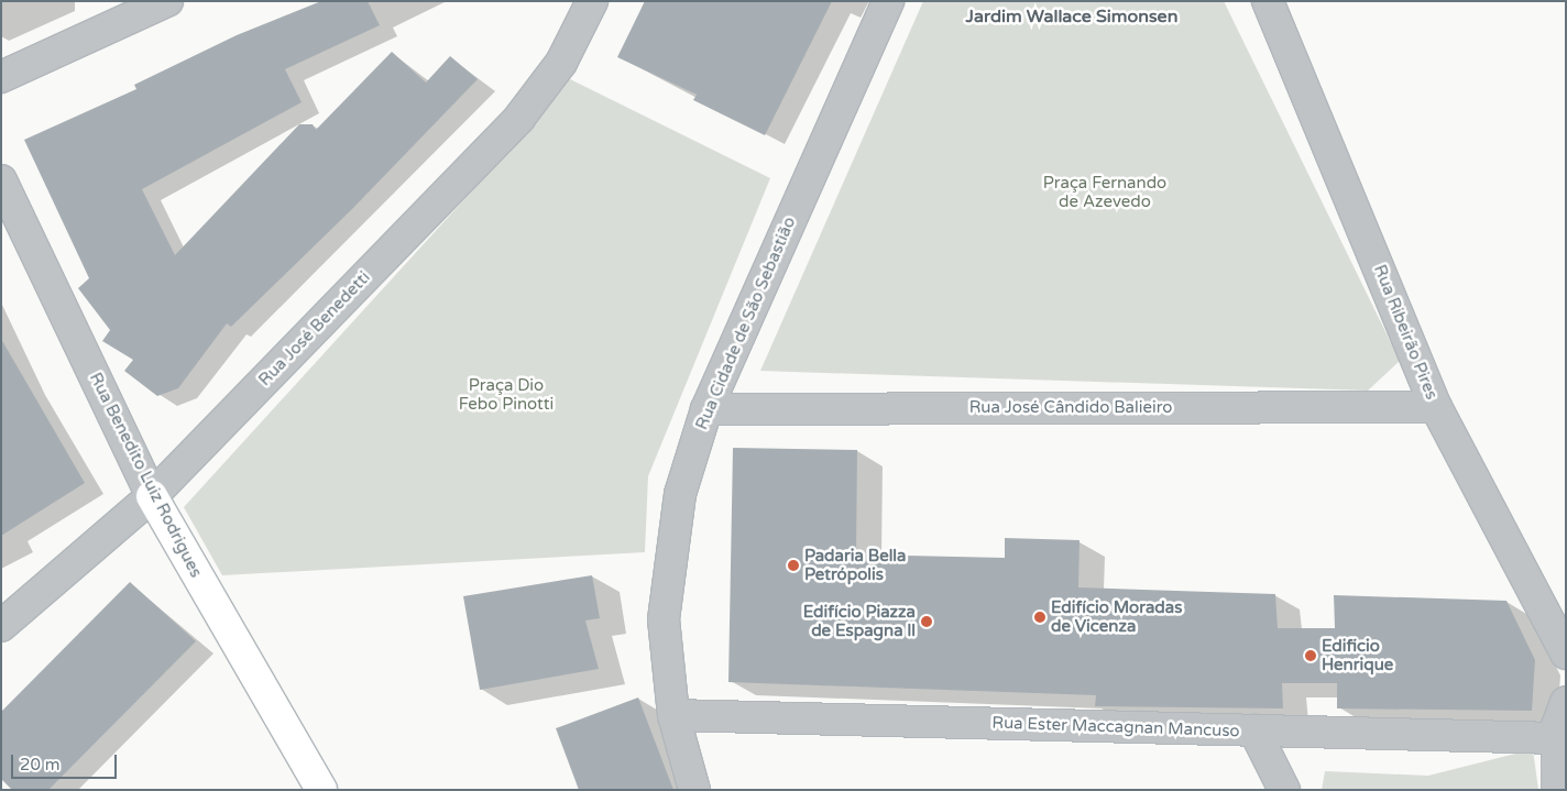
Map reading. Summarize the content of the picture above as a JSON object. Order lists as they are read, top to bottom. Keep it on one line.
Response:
{"streets":{"street":["Rua Cidade de São Sebastião","Rua José Benedetti","Rua Ribeirão Pires","Rua José Cândido Balieiro","Rua Benedito Luiz Rodrigues","Rua Ester Maccagnan Mancuso"]},"crossings":[["Rua Cidade de São Sebastião","Rua José Cândido Balieiro"],["Rua Cidade de São Sebastião","Rua Ester Maccagnan Mancuso"],["Rua José Benedetti","Rua Benedito Luiz Rodrigues"],["Rua Ribeirão Pires","Rua José Cândido Balieiro"]],"districts":["Jardim Wallace Simonsen"],"parks":["Praça Fernando de Azevedo","Praça Dio Febo Pinotti"],"places":["Padaria Bella Petrópolis","Edifício Moradas de Vicenza","Edifício Piazza de Espagna ll","Edificio Henrique"],"scale_bar":"20 m"}
